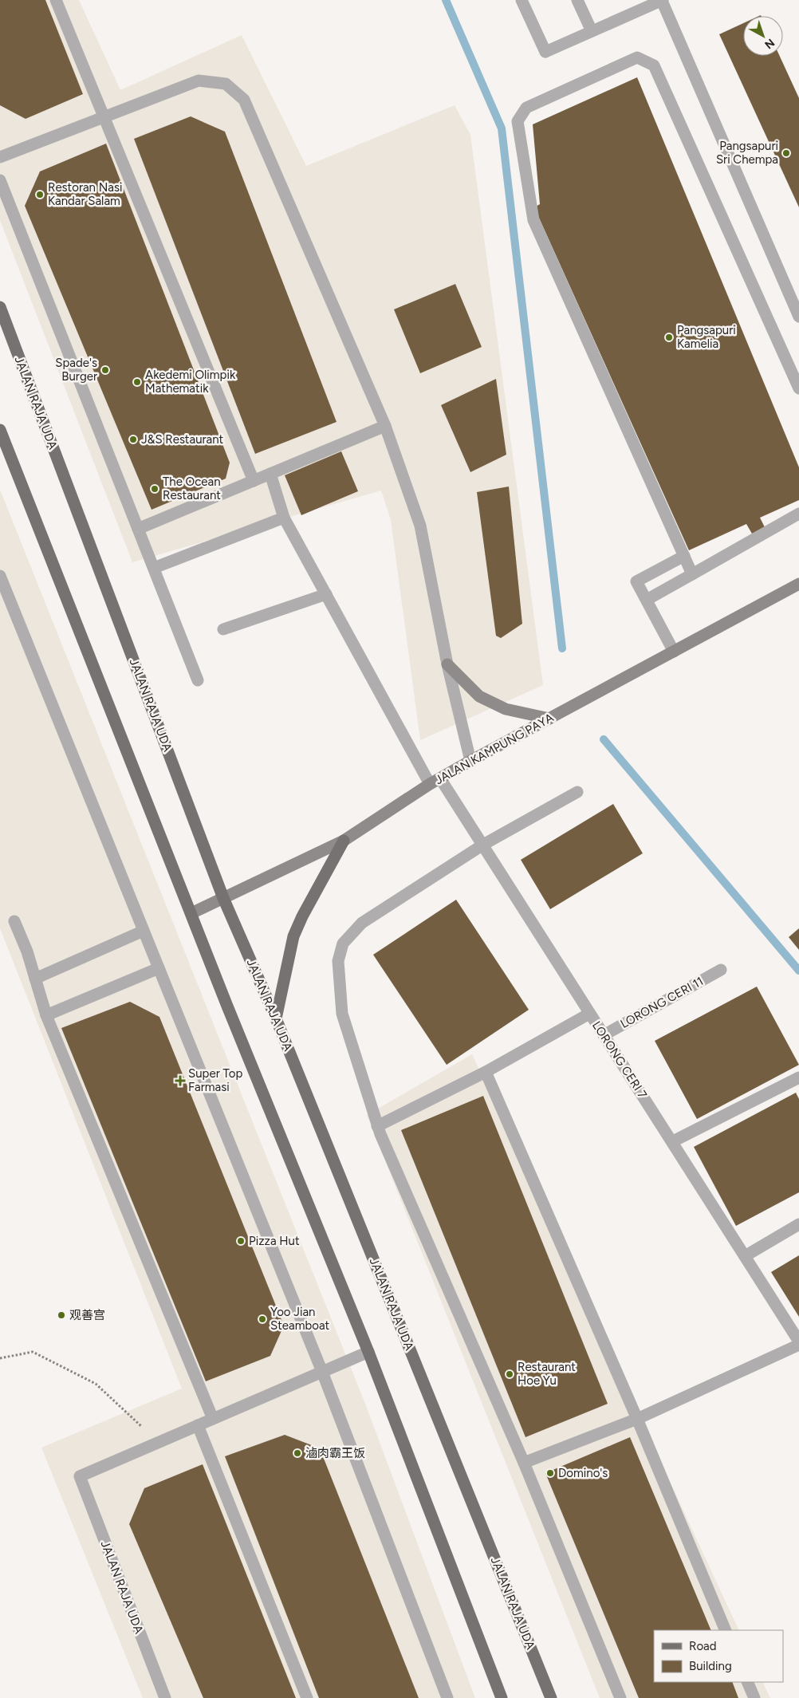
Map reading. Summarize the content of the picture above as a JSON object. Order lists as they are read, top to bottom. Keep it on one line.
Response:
{"streets":{"main road":["JALAN RAJA UDA"],"street":["JALAN KAMPUNG PAYA","LORONG CERI 11","LORONG CERI 7"]},"crossings":[["JALAN RAJA UDA","JALAN KAMPUNG PAYA"],["JALAN KAMPUNG PAYA","LORONG CERI 7"],["LORONG CERI 11","LORONG CERI 7"]],"places":{"other":["Pangsapuri Sri Chempa","Restoran Nasi Kandar Salam","Pangsapuri Kamelia","Spade's Burger","Akedemi Olimpik Mathematik","J&S Restaurant","The Ocean Restaurant","Pizza Hut","观善宫","Yoo Jian Steamboat","Restaurant Hoe Yu","滷肉霸王饭","Domino's"],"health":["Super Top Farmasi"]},"legend":["Road","Building"],"north":"bottom right"}
